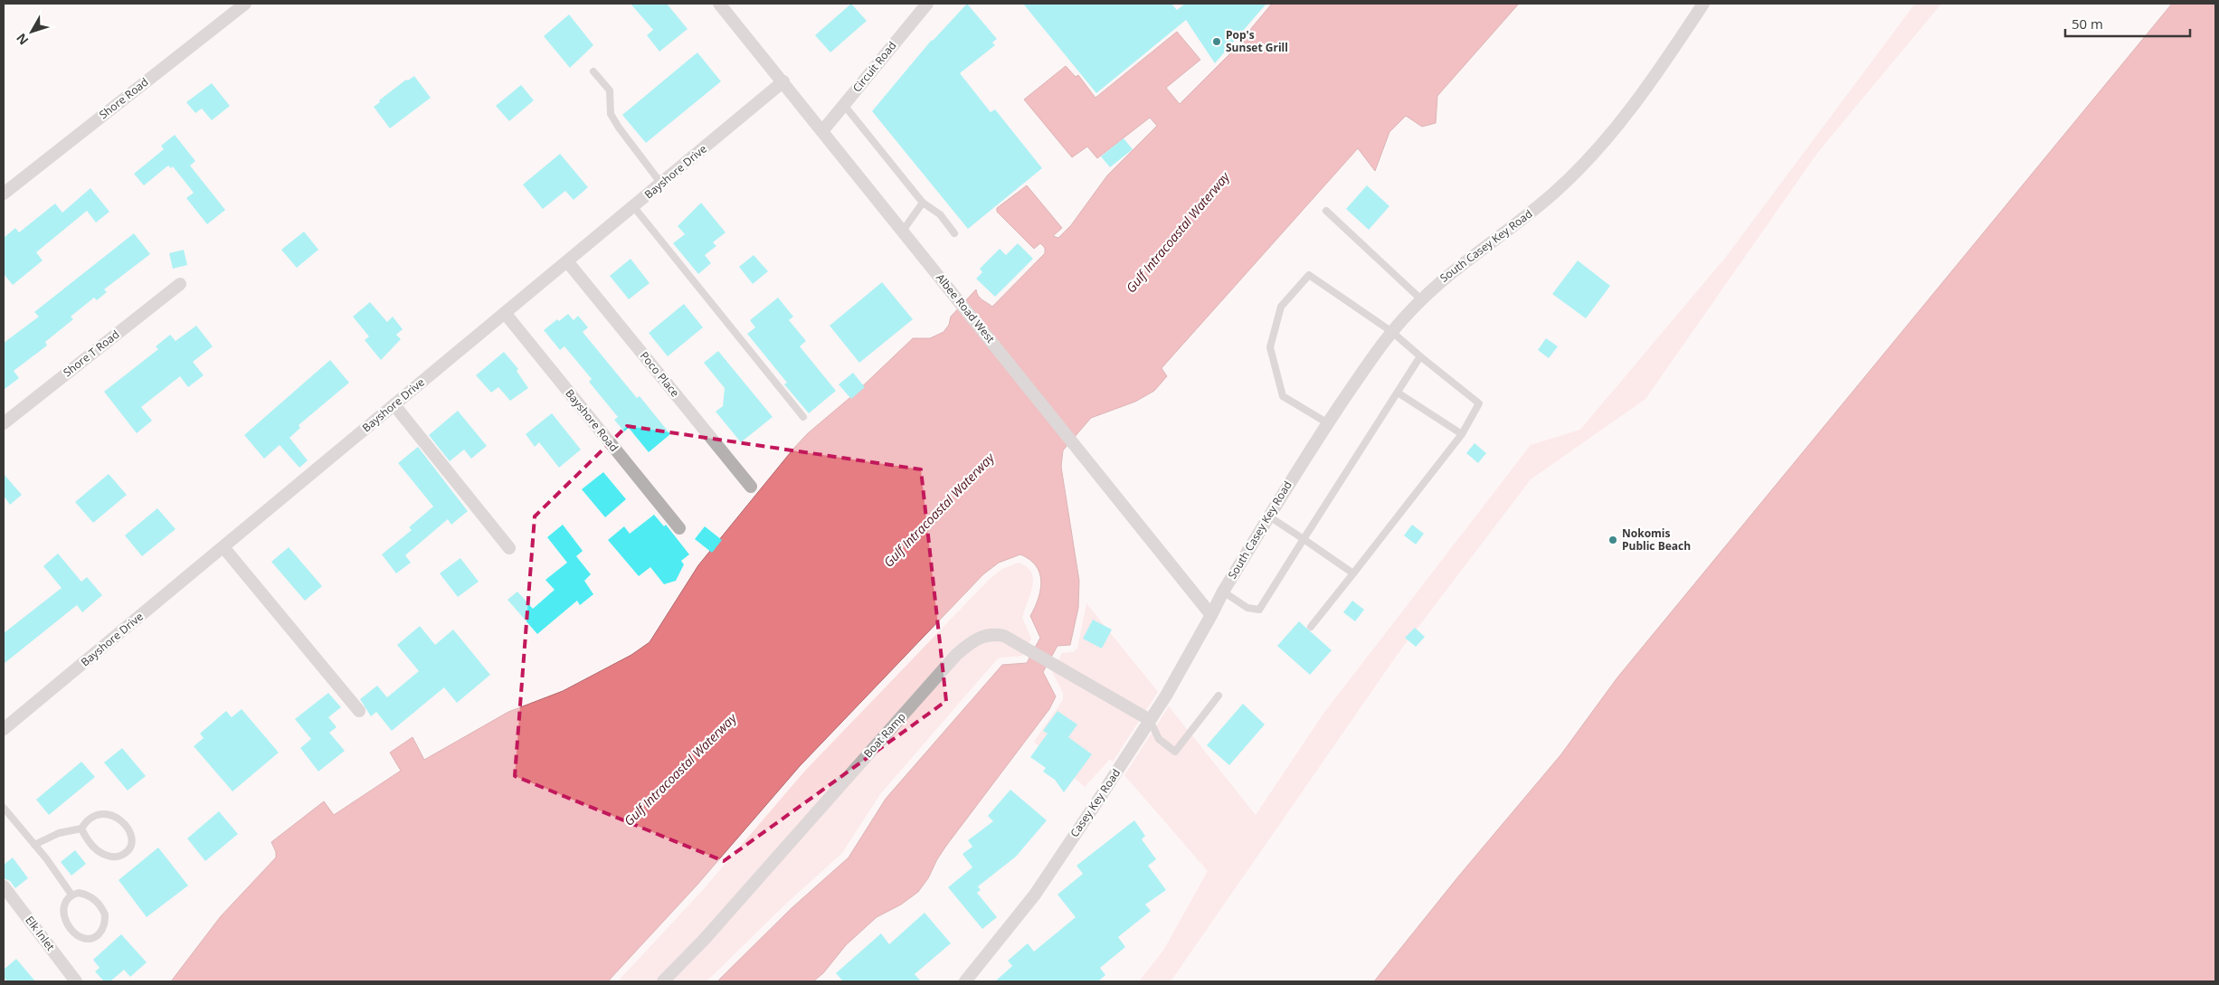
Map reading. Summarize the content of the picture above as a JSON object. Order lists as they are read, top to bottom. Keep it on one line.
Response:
{"streets":{"street":["Circuit Road","Shore Road","Bayshore Drive","South Casey Key Road","Albee Road West","Shore T Road","Poco Place","Bayshore Road","Boat Ramp","Casey Key Road","Elk Inlet"]},"crossings":[["Circuit Road","Albee Road West"],["Bayshore Drive","Albee Road West"],["Bayshore Drive","Poco Place"],["Bayshore Drive","Bayshore Road"],["South Casey Key Road","Albee Road West"],["South Casey Key Road","Casey Key Road"],["Albee Road West","Casey Key Road"],["Boat Ramp","Casey Key Road"]],"water":["Gulf Intracoastal Waterway"],"places":["Pop's Sunset Grill","Nokomis Public Beach"],"scale_bar":"50 m","north":"bottom left"}
